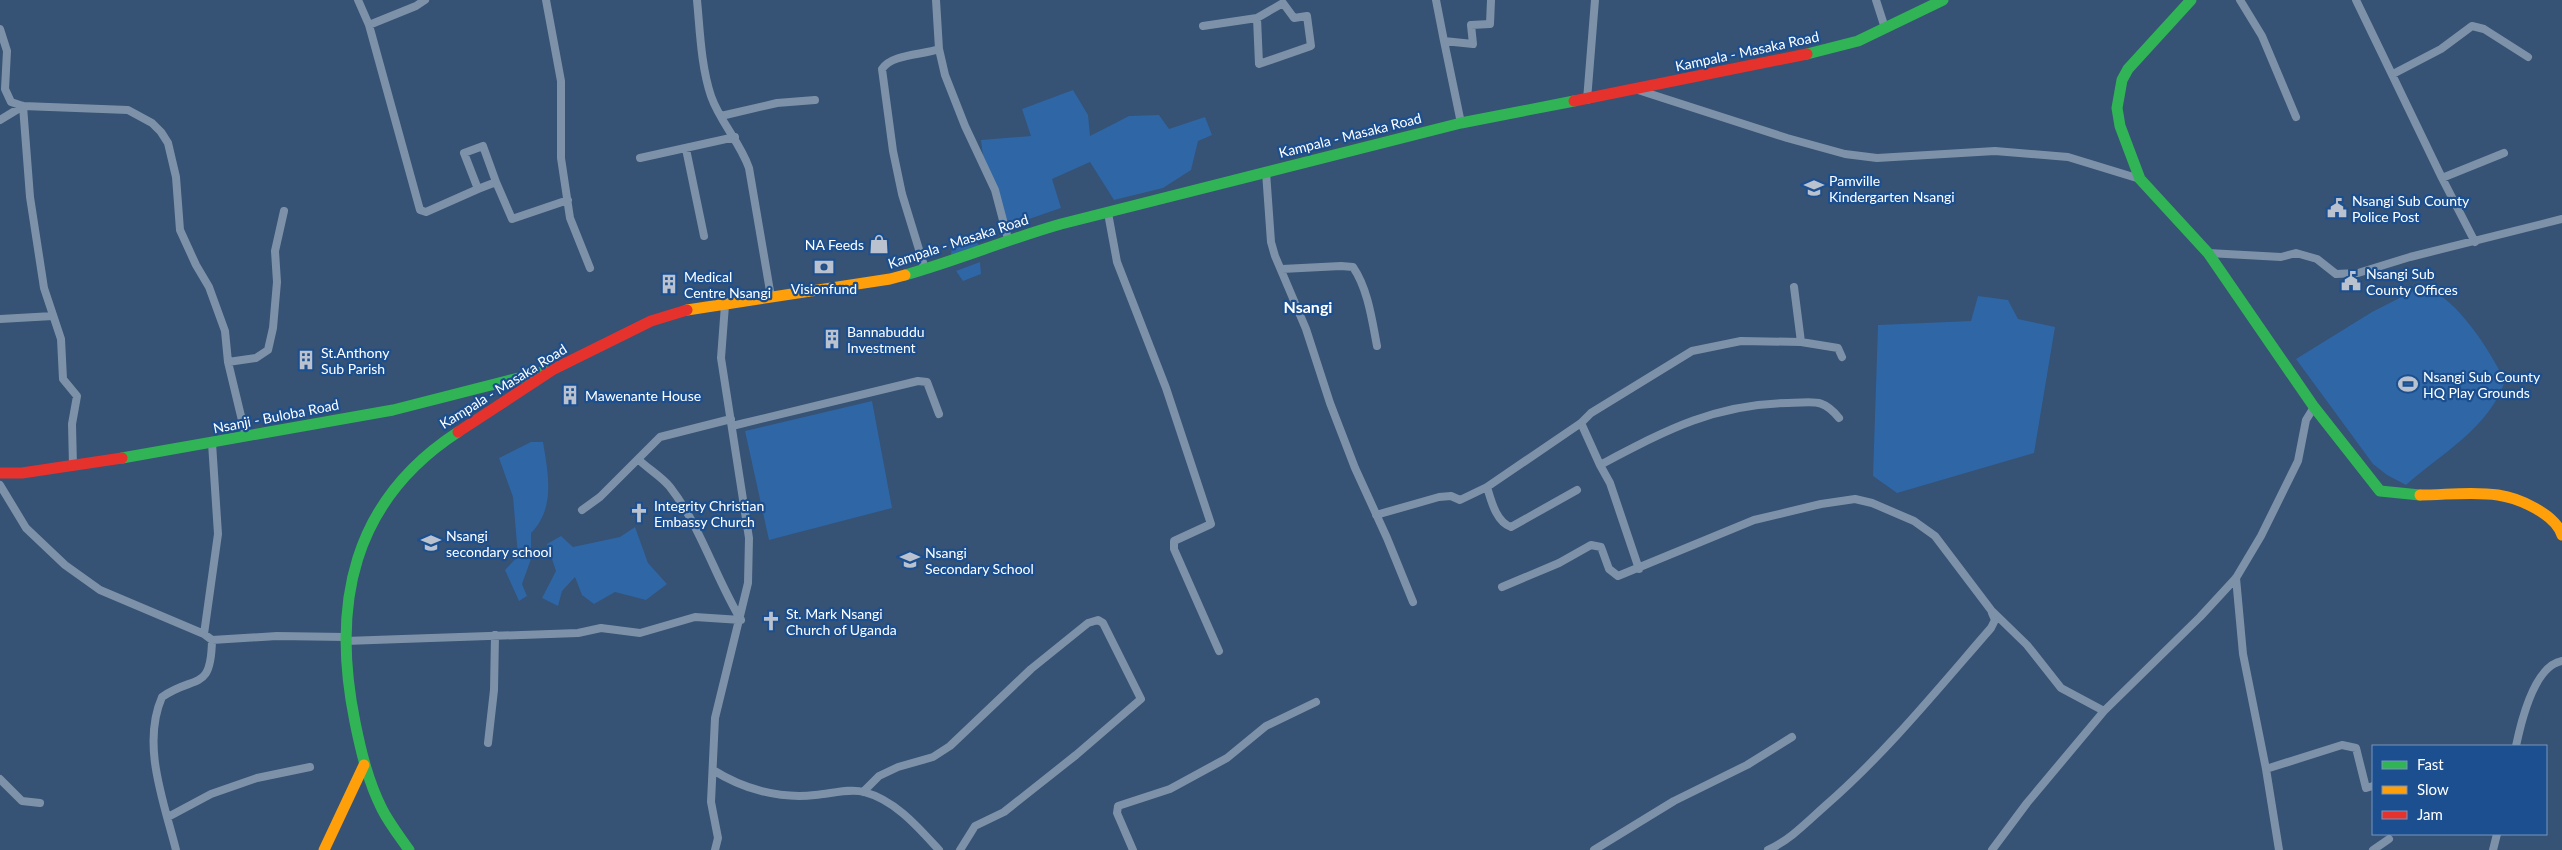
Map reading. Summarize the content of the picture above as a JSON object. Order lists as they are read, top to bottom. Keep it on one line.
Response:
{"streets":{"main road":["Kampala - Masaka Road","Nsanji - Buloba Road"]},"crossings":[["Kampala - Masaka Road","Nsanji - Buloba Road"]],"districts":["Nsangi"],"places":{"school or university":["Pamville Kindergarten Nsangi","Nsangi secondary school","Nsangi Secondary School"],"public building":["Nsangi Sub County Police Post","Nsangi Sub County Offices"],"shop":["NA Feeds"],"bank":["Visionfund"],"building":["Medical Centre Nsangi","Bannabuddu Investment","St.Anthony Sub Parish","Mawenante House"],"sports":["Nsangi Sub County HQ Play Grounds"],"church":["Integrity Christian Embassy Church","St. Mark Nsangi Church of Uganda"]},"legend":["Fast","Slow","Jam"]}
